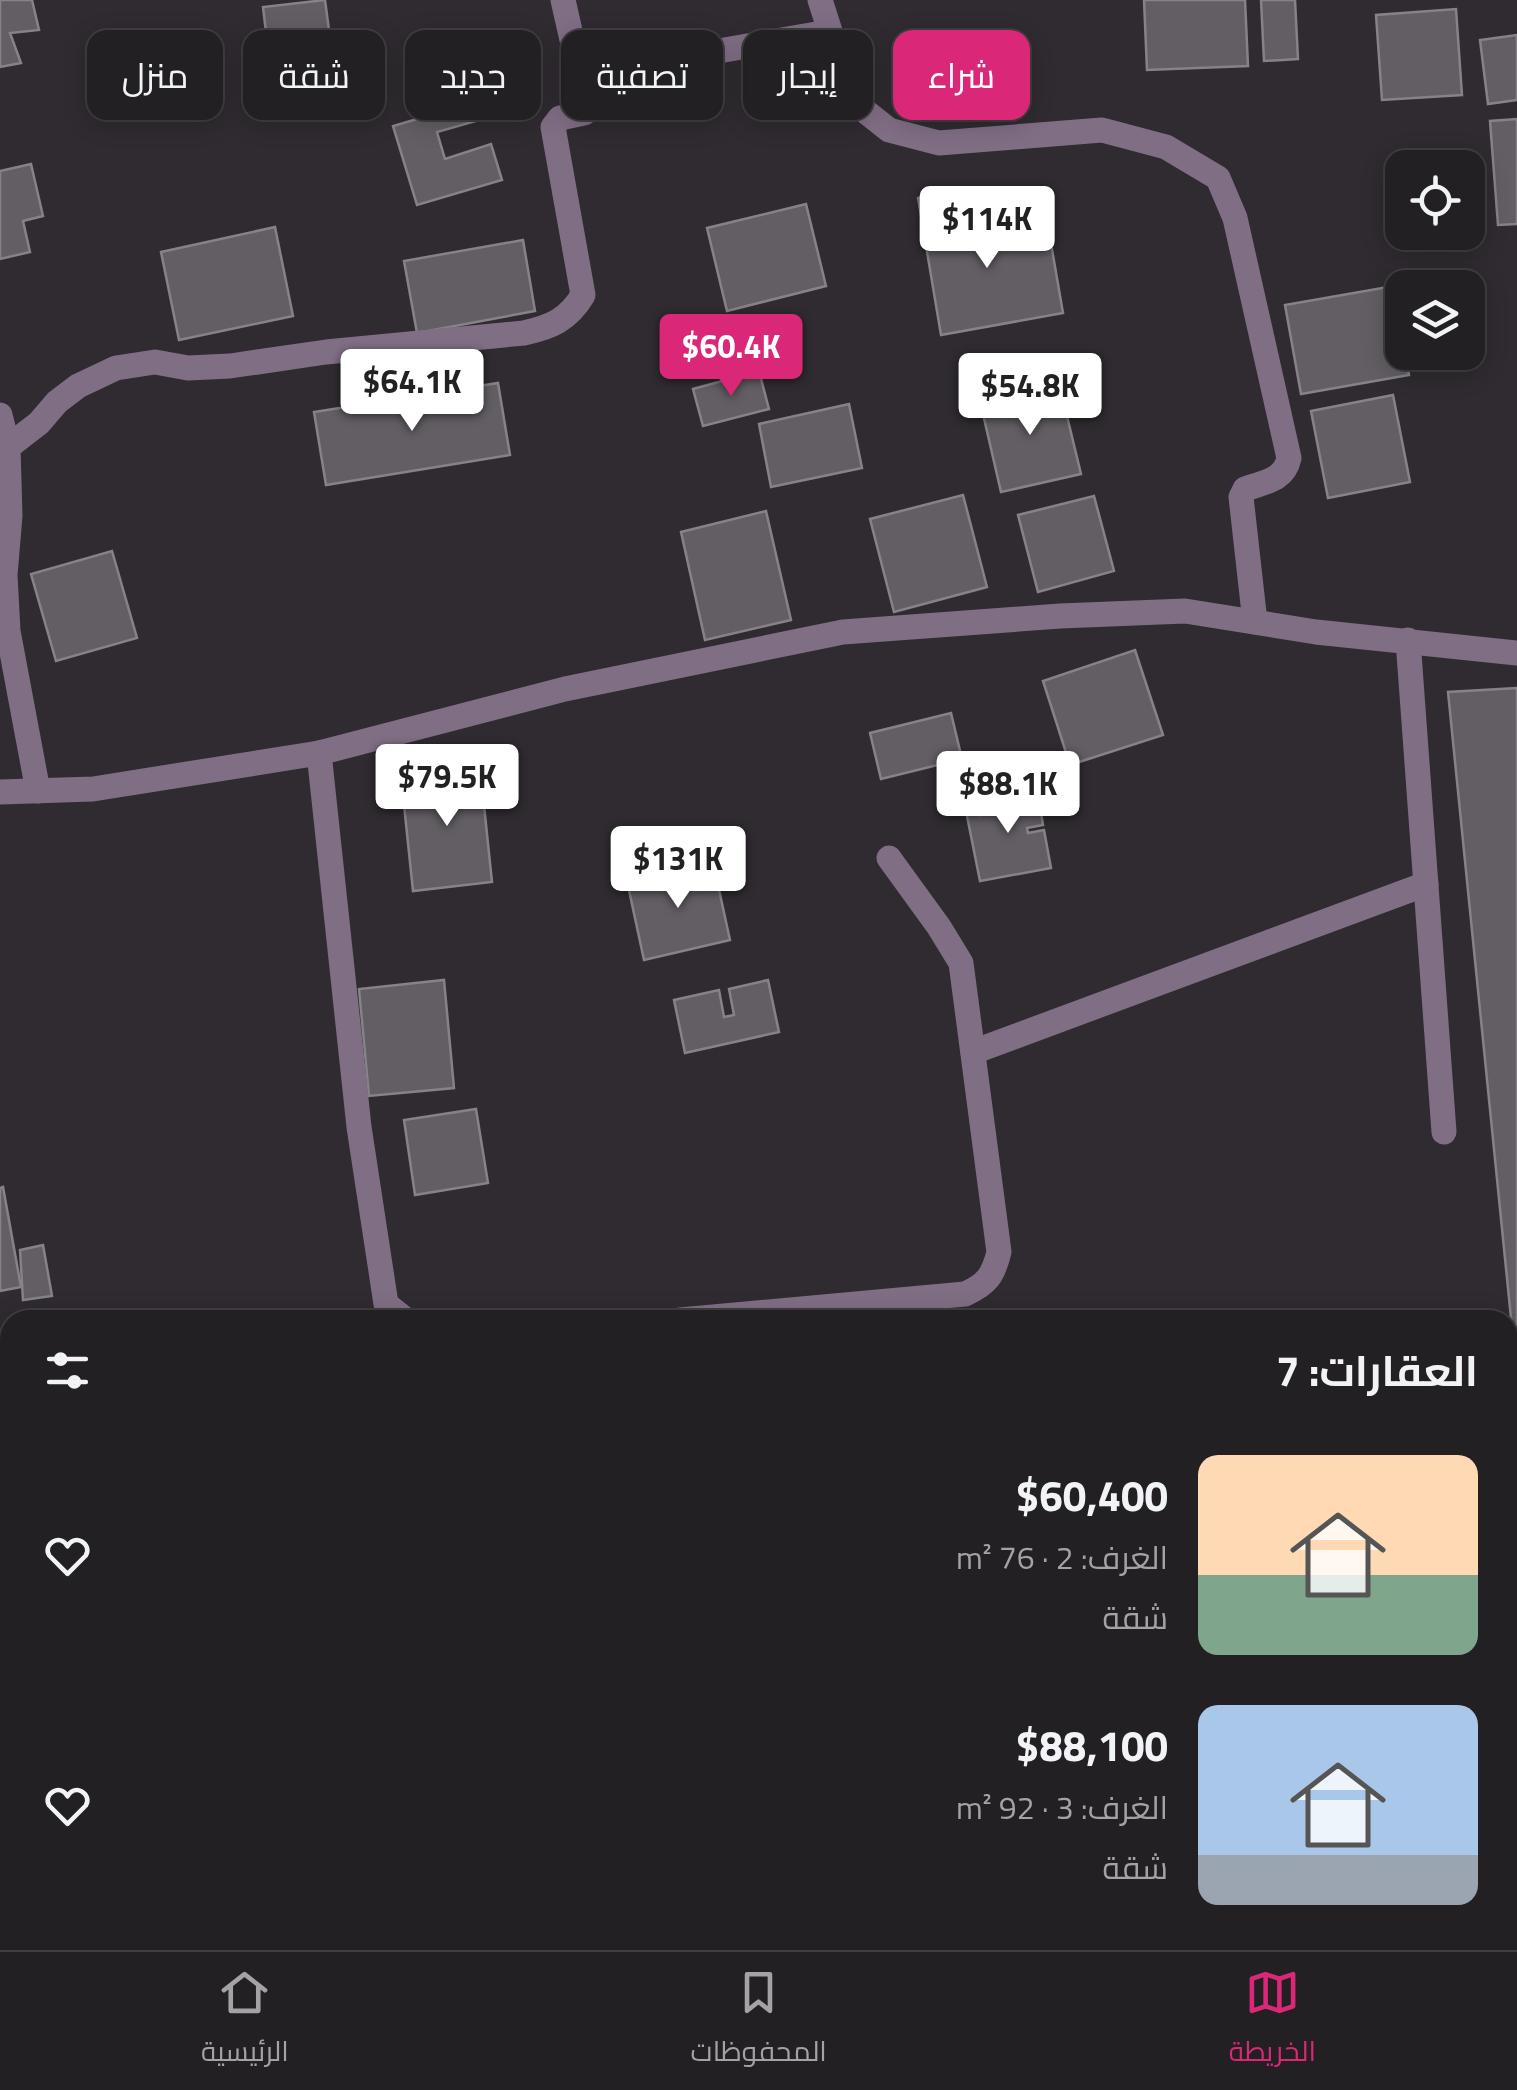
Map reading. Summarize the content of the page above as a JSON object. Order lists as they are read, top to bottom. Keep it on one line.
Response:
{"page":{"chip":["شراء","إيجار","تصفية","جديد","شقة","منزل"],"price":["$114K","$60.4K","$64.1K","$54.8K","$79.5K","$88.1K","$131K"],"heading":"العقارات: 7","list":[{"name":"$60,400","note":"الغرف: 2 · 76 m² · شقة"},{"name":"$88,100","note":"الغرف: 3 · 92 m² · شقة"}],"tabs":["الخريطة","المحفوظات","الرئيسية"]}}
